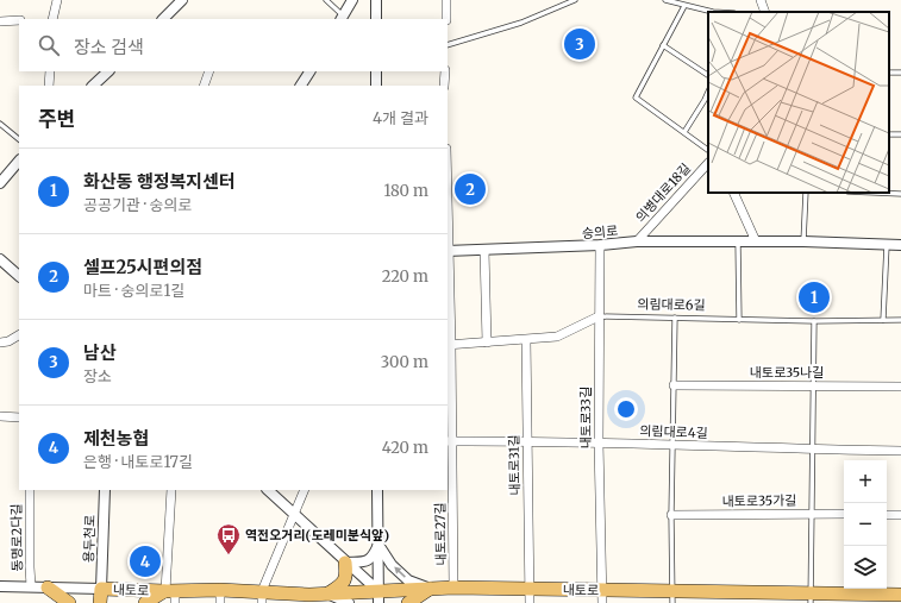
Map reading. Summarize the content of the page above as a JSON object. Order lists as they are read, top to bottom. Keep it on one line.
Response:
{"streets":{"main road":["내토로"],"street":["의병대로18길","숭의로","의림대로6길","내토로35나길","내토로33길","의림대로4길","내토로31길","내토로35가길","내토로27길","동명로2다길","용두천로"]},"crossings":[["의병대로18길","숭의로"],["숭의로","내토로33길"],["숭의로","내토로27길"],["의림대로6길","내토로33길"],["의림대로6길","내토로31길"],["의림대로6길","내토로27길"],["내토로33길","의림대로4길"],["내토로33길","내토로"],["의림대로4길","내토로31길"],["의림대로4길","내토로27길"],["내토로31길","내토로"],["내토로27길","내토로"],["동명로2다길","내토로"],["용두천로","내토로"]],"places":{"bus stop":["역전오거리(도레미분식앞)"]},"page":{"search":"장소 검색","pins":["3","2","1","4"],"heading":["주변","4개 결과"],"list":[{"mark":"1","name":"화산동 행정복지센터","note":"공공기관 · 숭의로","value":"180 m"},{"mark":"2","name":"셀프25시편의점","note":"마트 · 숭의로1길","value":"220 m"},{"mark":"3","name":"남산","note":"장소","value":"300 m"},{"mark":"4","name":"제천농협","note":"은행 · 내토로17길","value":"420 m"}],"map_buttons":["+","−"]}}
